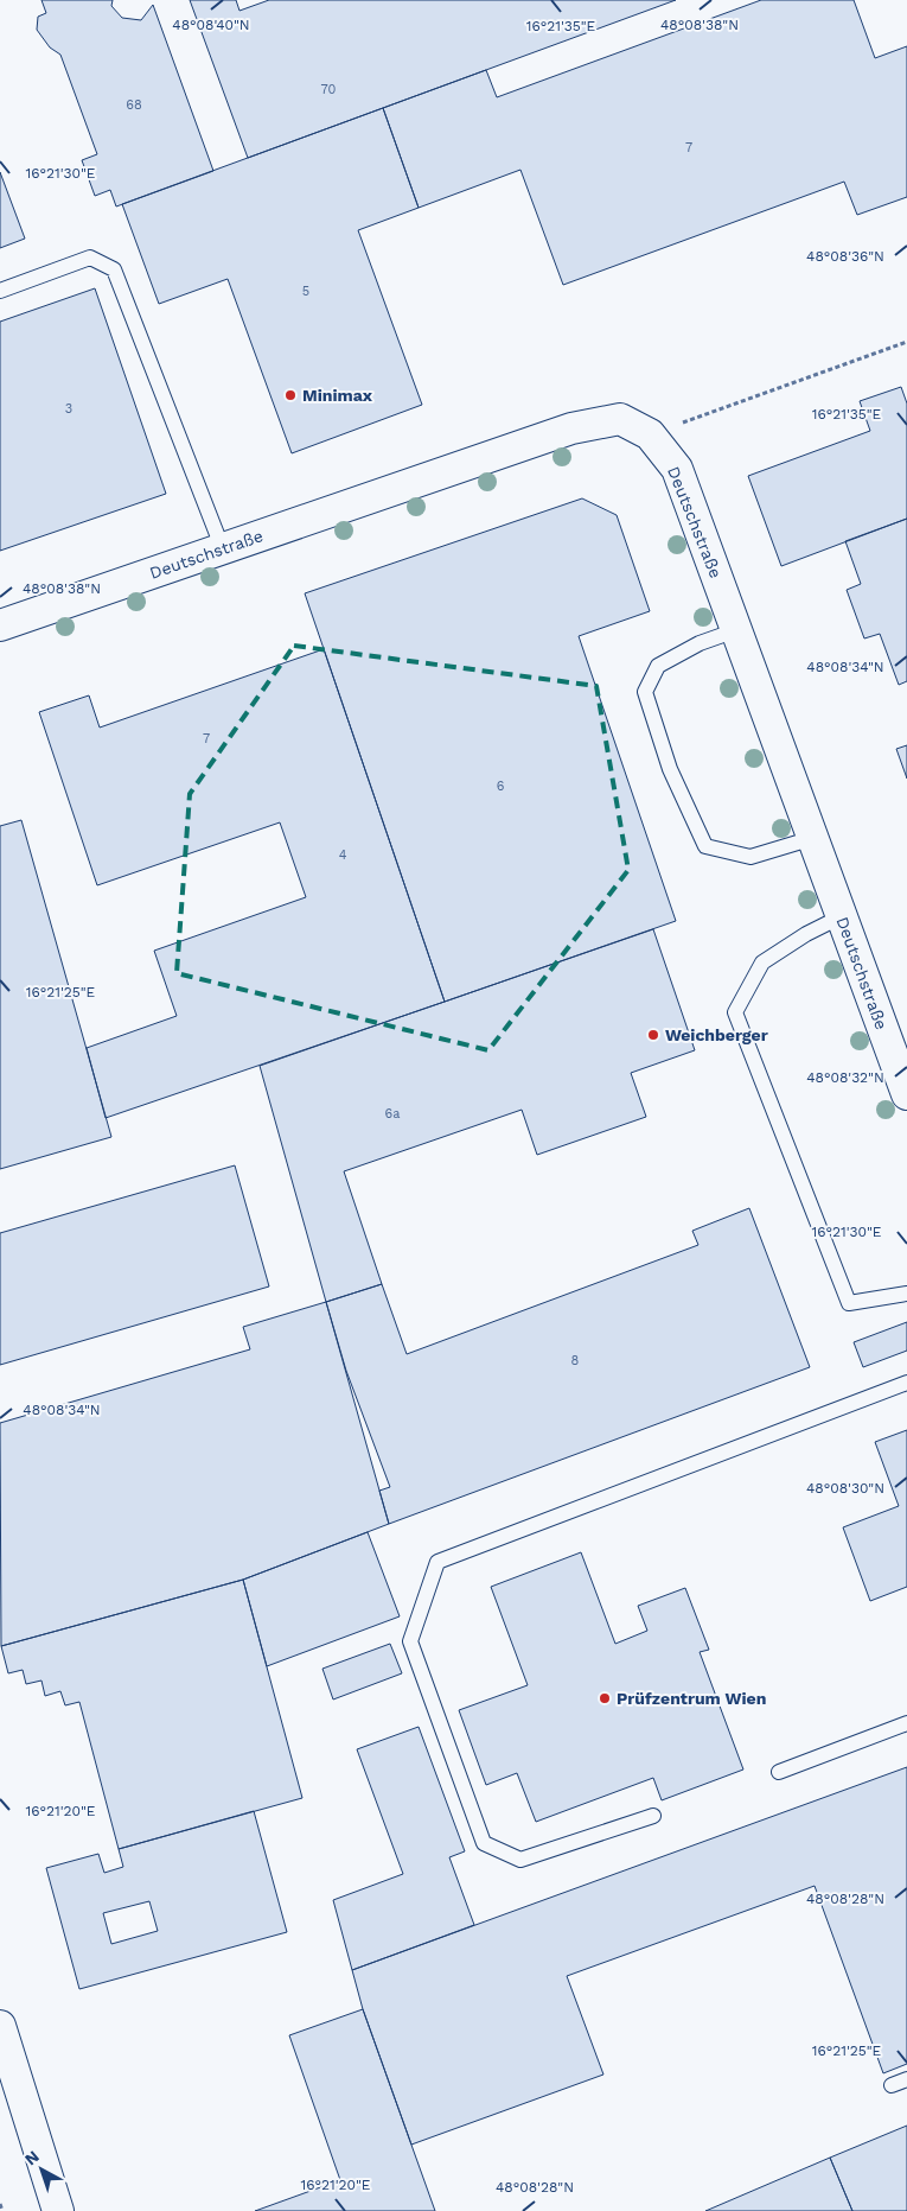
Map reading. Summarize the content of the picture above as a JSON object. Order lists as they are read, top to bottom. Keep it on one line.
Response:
{"streets":{"street":["Deutschstraße"]},"places":["Minimax","Weichberger","Prüfzentrum Wien"],"house_numbers":["70","68","7","5","3","7","6","4","6a","8"],"north":"top left","coordinates":["48°08'40\"N","48°08'38\"N","16°21'35\"E","16°21'30\"E","48°08'36\"N","48°08'34\"N","16°21'25\"E","48°08'32\"N","48°08'30\"N","16°21'20\"E","48°08'28\"N"]}
